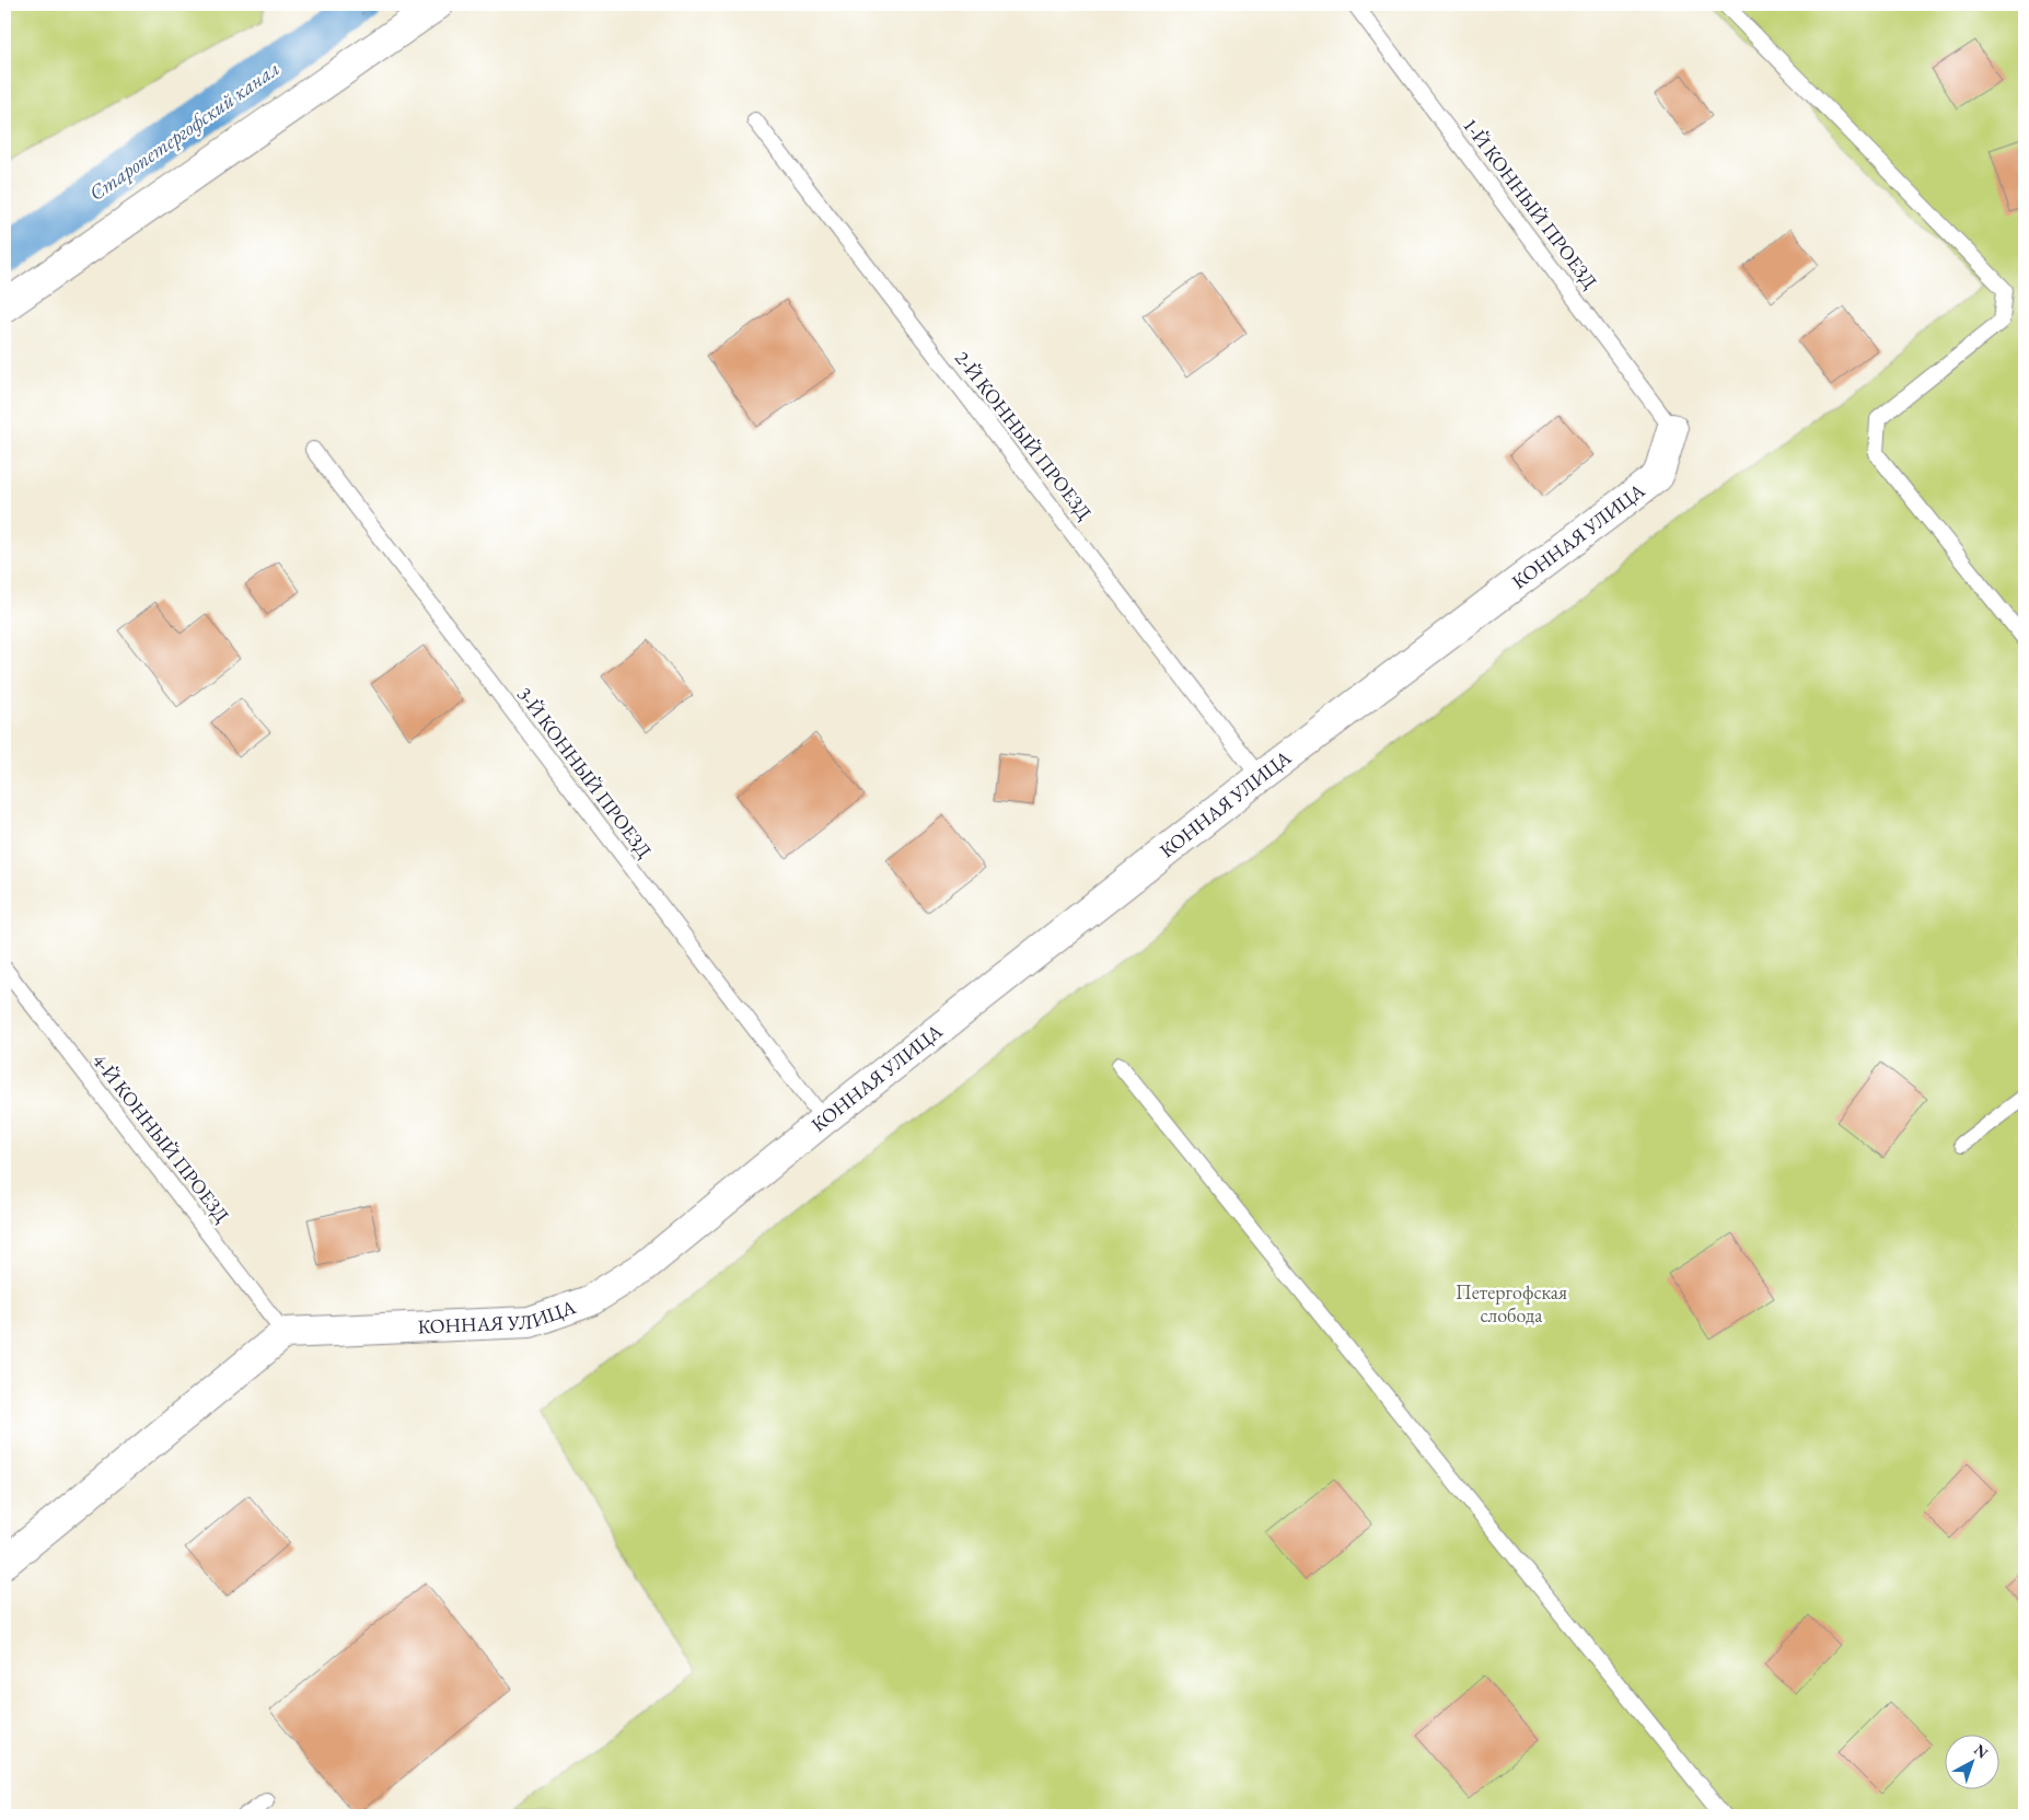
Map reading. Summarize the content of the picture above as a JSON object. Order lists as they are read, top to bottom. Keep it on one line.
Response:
{"streets":{"street":["КОННАЯ УЛИЦА"],"lane":["1-Й КОННЫЙ ПРОЕЗД","2-Й КОННЫЙ ПРОЕЗД","3-Й КОННЫЙ ПРОЕЗД","4-Й КОННЫЙ ПРОЕЗД"]},"crossings":[["1-Й КОННЫЙ ПРОЕЗД","КОННАЯ УЛИЦА"],["2-Й КОННЫЙ ПРОЕЗД","КОННАЯ УЛИЦА"],["КОННАЯ УЛИЦА","3-Й КОННЫЙ ПРОЕЗД"],["КОННАЯ УЛИЦА","4-Й КОННЫЙ ПРОЕЗД"]],"water":["Старопетергофский канал"],"parks":["Петергофская слобода"],"north":"top right"}
